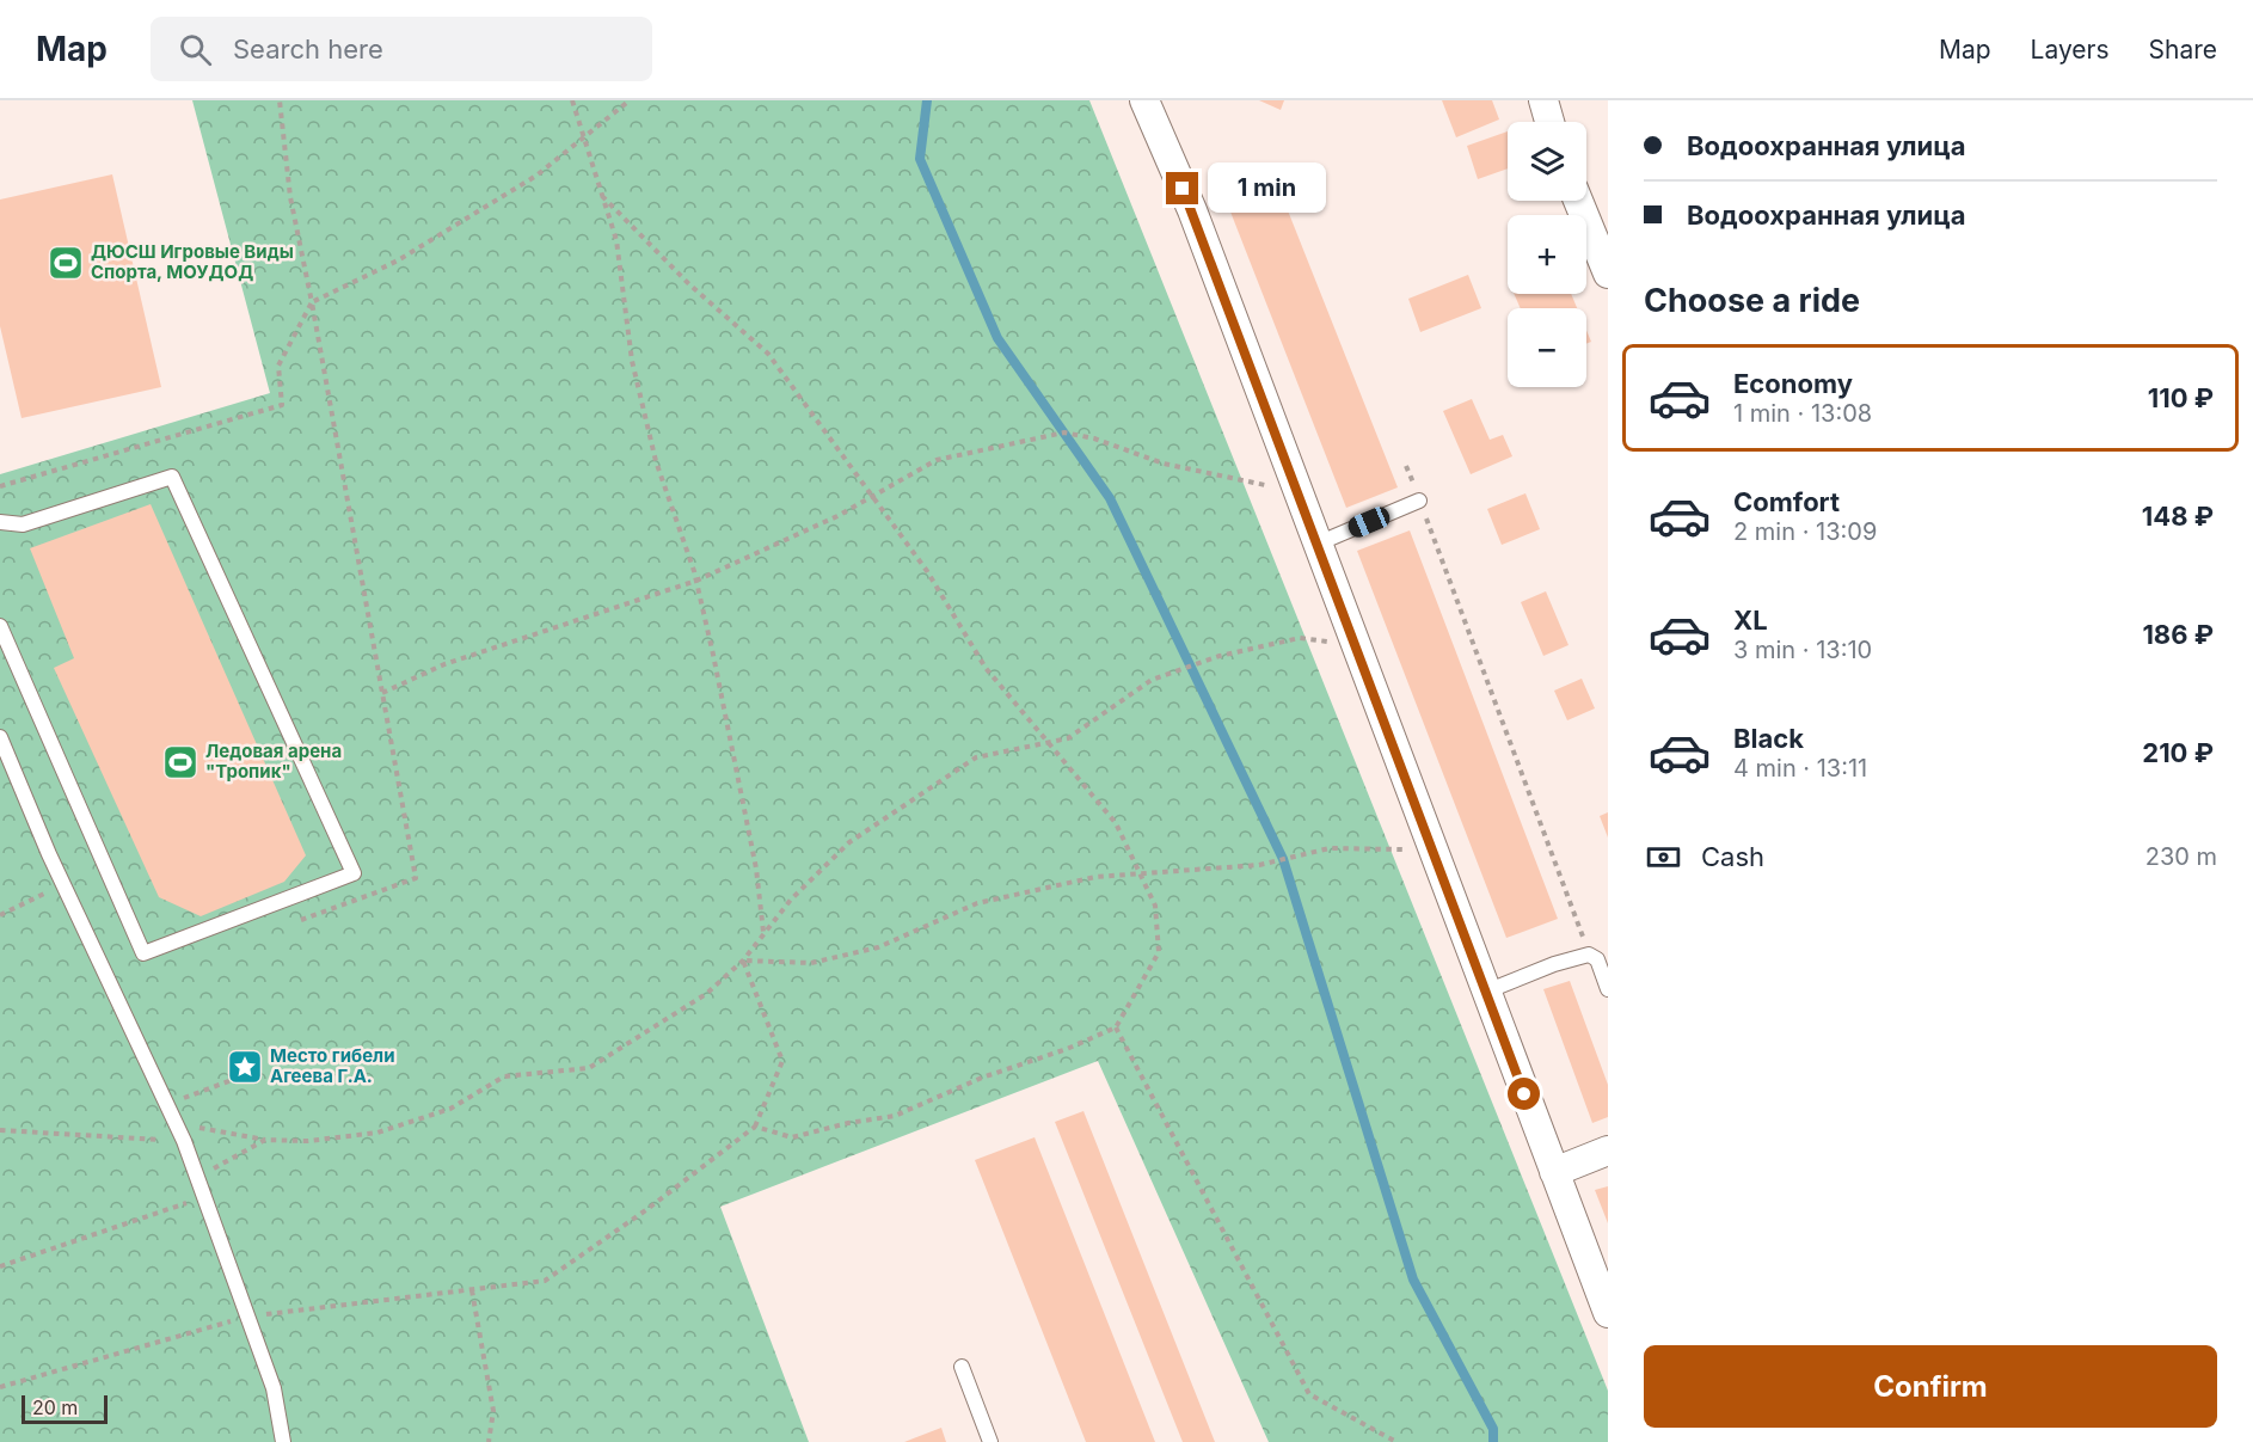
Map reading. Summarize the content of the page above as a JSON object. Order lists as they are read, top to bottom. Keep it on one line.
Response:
{"places":{"sports":["ДЮСШ Игровые Виды Спорта, МОУДОД","Ледовая арена \"Тропик\""],"place":["Место гибели Агеева Г.А."]},"scale_bar":"20 m","page":{"header":"Map","search":"Search here","nav":["Map","Layers","Share"],"banner":["Водоохранная улица","Водоохранная улица"],"map_buttons":["+","−"],"bubble":"1 min","heading":"Choose a ride","list":[{"name":"Economy","note":"1 min · 13:08","value":"110 ₽"},{"name":"Comfort","note":"2 min · 13:09","value":"148 ₽"},{"name":"XL","note":"3 min · 13:10","value":"186 ₽"},{"name":"Black","note":"4 min · 13:11","value":"210 ₽"}],"pay":["Cash","230 m"],"buttons":"Confirm","scale":"20 m"}}
